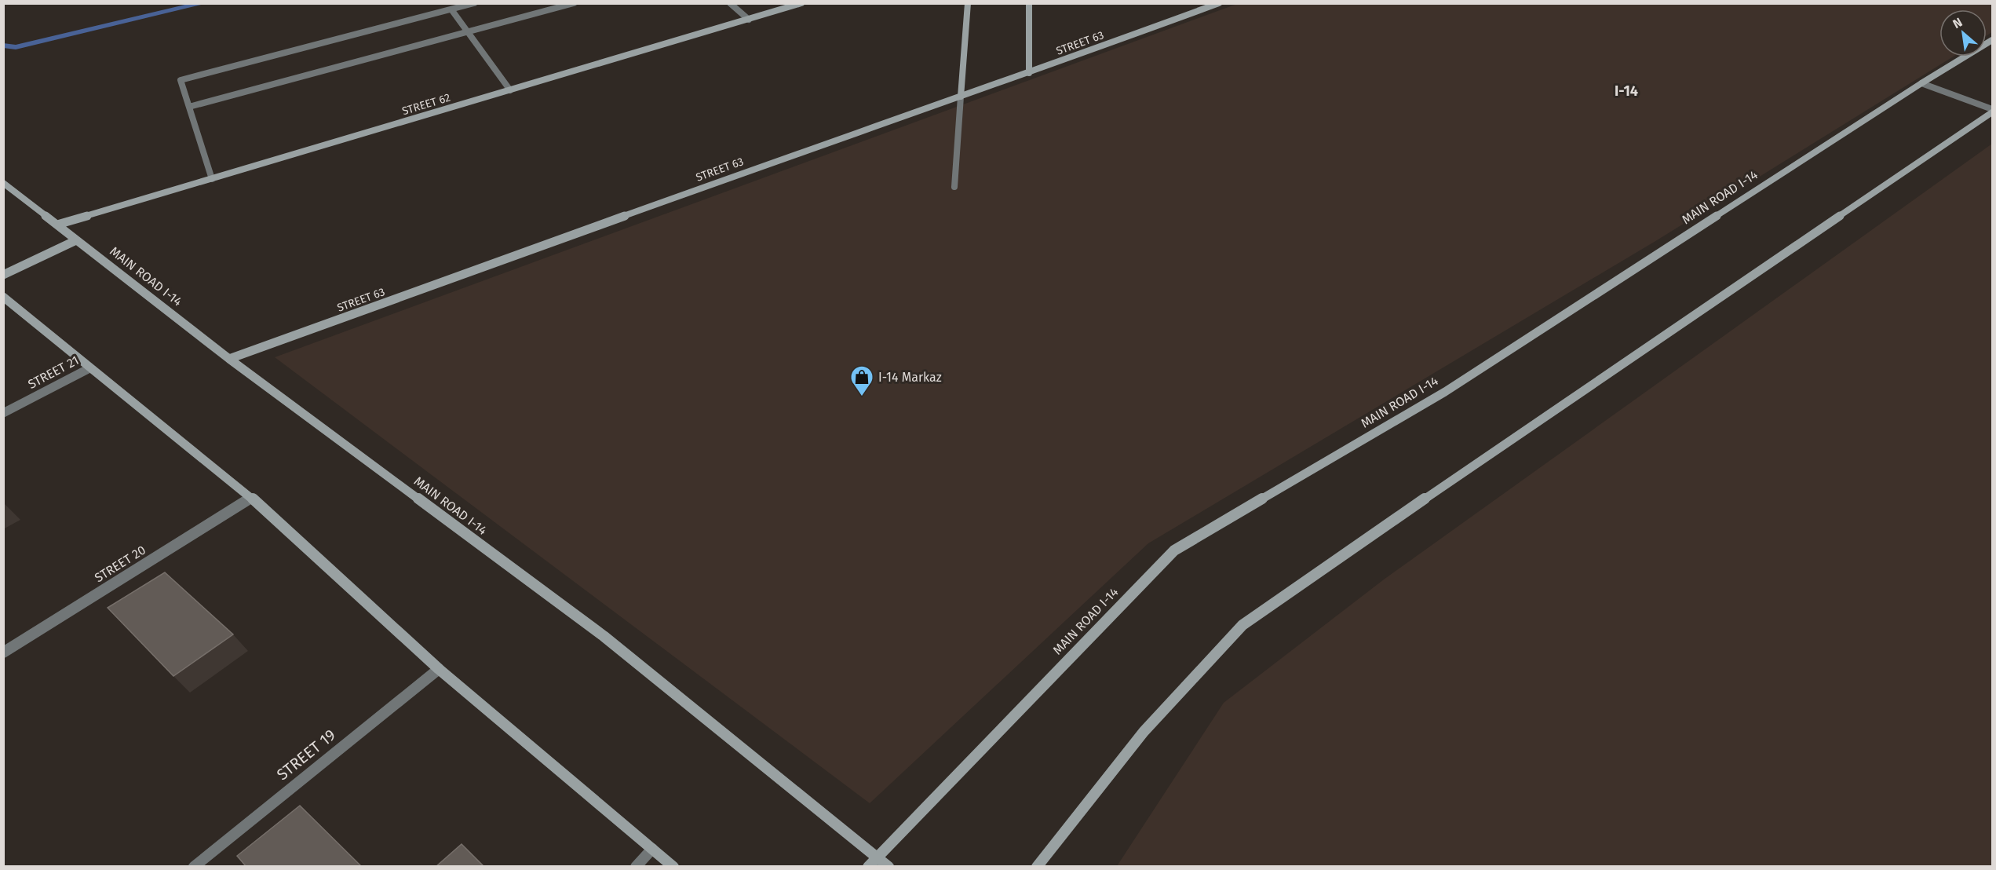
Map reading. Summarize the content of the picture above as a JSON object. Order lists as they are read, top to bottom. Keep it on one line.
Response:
{"streets":{"main road":["STREET 63","STREET 62","MAIN ROAD I-14"],"street":["STREET 21","STREET 20","STREET 19"]},"crossings":[["STREET 63","MAIN ROAD I-14"],["STREET 62","MAIN ROAD I-14"]],"districts":["I-14"],"places":{"shop":["I-14 Markaz"]},"north":"top left"}
